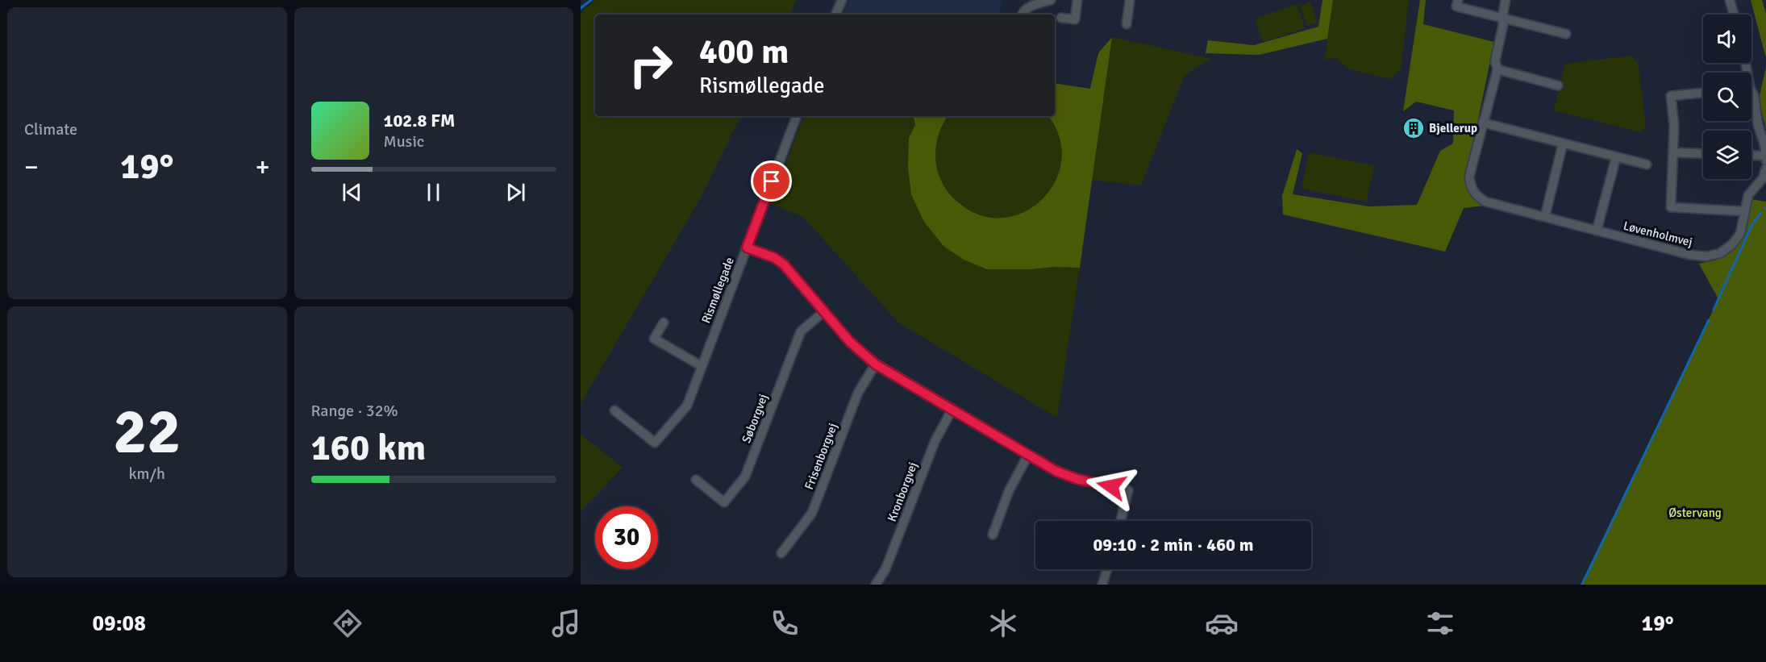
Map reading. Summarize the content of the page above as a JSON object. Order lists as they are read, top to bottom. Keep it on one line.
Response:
{"streets":{"street":["Løvenholmvej","Rismøllegade","Søborgvej","Frisenborgvej","Kronborgvej"]},"parks":["Østervang"],"places":{"building":["Bjellerup"]},"page":{"tile":["Climate",["22","km/h"],["Range · 32%","160 km"]],"turn":["400 m","Rismøllegade"],"song":["102.8 FM","Music"],"heat":["−","19°","+"],"limit":"30","trip":"09:10 · 2 min · 460 m","tabs":["09:08","19°"]}}
